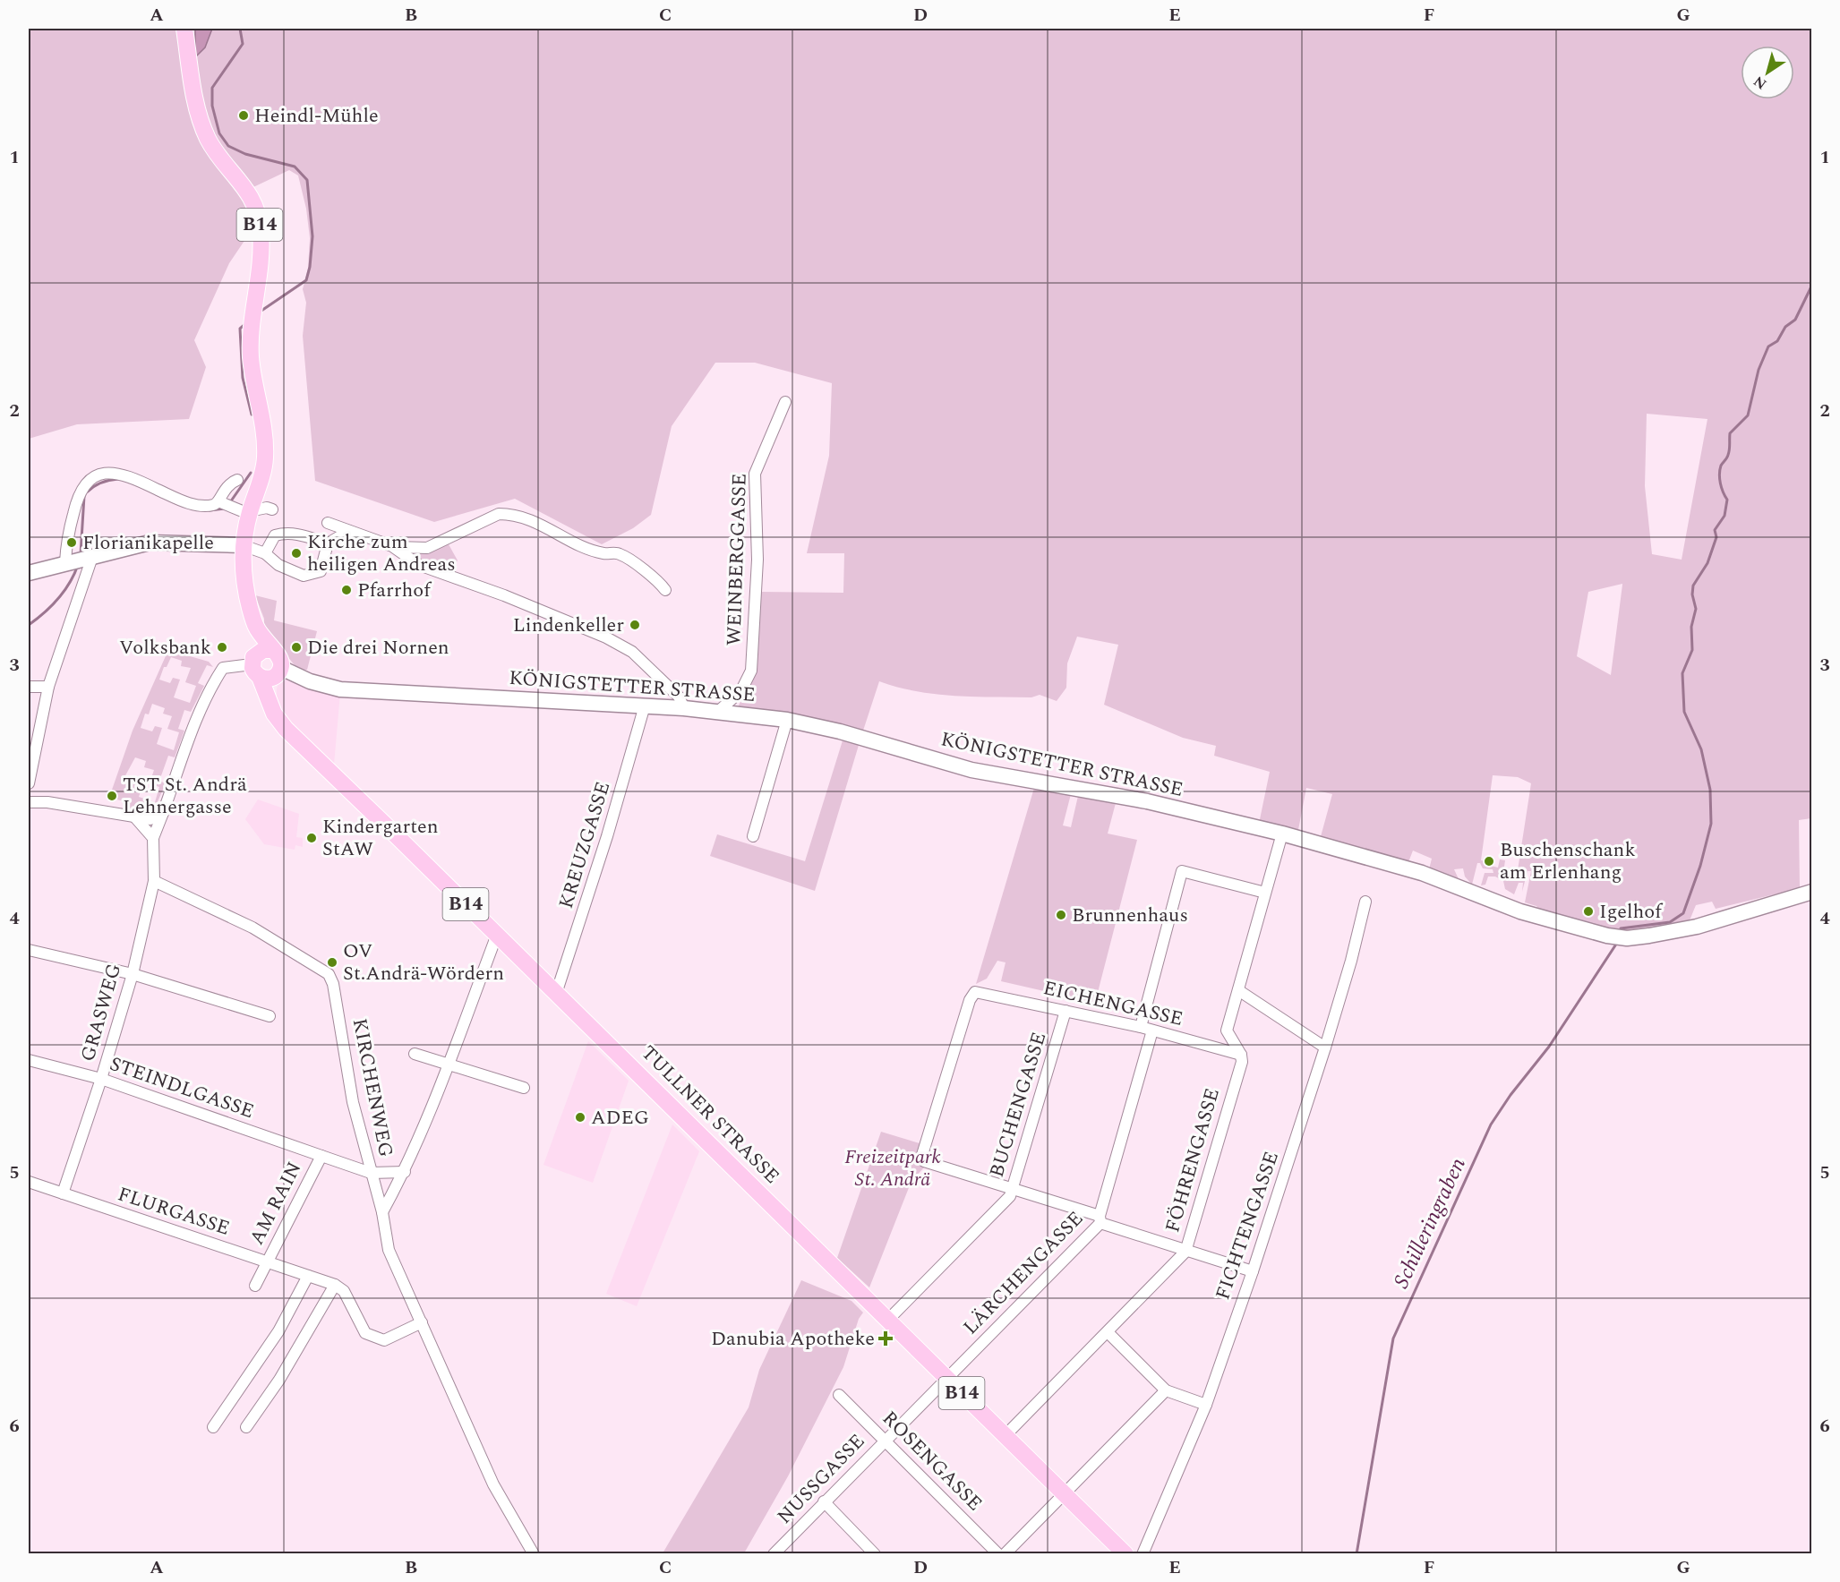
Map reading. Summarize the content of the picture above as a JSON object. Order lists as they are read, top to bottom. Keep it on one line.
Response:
{"streets":{"main road":["B14","KÖNIGSTETTER STRASSE","TULLNER STRASSE"],"street":["WEINBERGGASSE","KREUZGASSE","EICHENGASSE","GRASWEG","STEINDLGASSE","KIRCHENWEG","BUCHENGASSE","FÖHRENGASSE","AM RAIN","FLURGASSE","FICHTENGASSE","LÄRCHENGASSE","ROSENGASSE","NUSSGASSE"]},"crossings":[["B14","KÖNIGSTETTER STRASSE"],["B14","GRASWEG"],["B14","TULLNER STRASSE"],["WEINBERGGASSE","KÖNIGSTETTER STRASSE"],["KÖNIGSTETTER STRASSE","KREUZGASSE"],["KÖNIGSTETTER STRASSE","GRASWEG"],["KÖNIGSTETTER STRASSE","TULLNER STRASSE"],["KREUZGASSE","TULLNER STRASSE"],["EICHENGASSE","BUCHENGASSE"],["EICHENGASSE","FÖHRENGASSE"],["EICHENGASSE","LÄRCHENGASSE"],["GRASWEG","STEINDLGASSE"],["GRASWEG","KIRCHENWEG"],["GRASWEG","TULLNER STRASSE"],["GRASWEG","FLURGASSE"],["STEINDLGASSE","AM RAIN"],["KIRCHENWEG","AM RAIN"],["BUCHENGASSE","TULLNER STRASSE"],["TULLNER STRASSE","FÖHRENGASSE"],["TULLNER STRASSE","LÄRCHENGASSE"],["AM RAIN","FLURGASSE"],["LÄRCHENGASSE","NUSSGASSE"],["ROSENGASSE","NUSSGASSE"]],"water":["Schilleringraben"],"parks":["Freizeitpark St. Andrä"],"places":{"other":["Heindl-Mühle","Florianikapelle","Kirche zum heiligen Andreas","Pfarrhof","Lindenkeller","Volksbank","Die drei Nornen","TST St. Andrä Lehnergasse","Kindergarten StAW","Buschenschank am Erlenhang","Igelhof","Brunnenhaus","OV St.Andrä-Wördern","ADEG"],"health":["Danubia Apotheke"]},"north":"bottom left","grid":{"columns":["A","B","C","D","E","F","G"],"rows":["1","2","3","4","5","6"]}}
